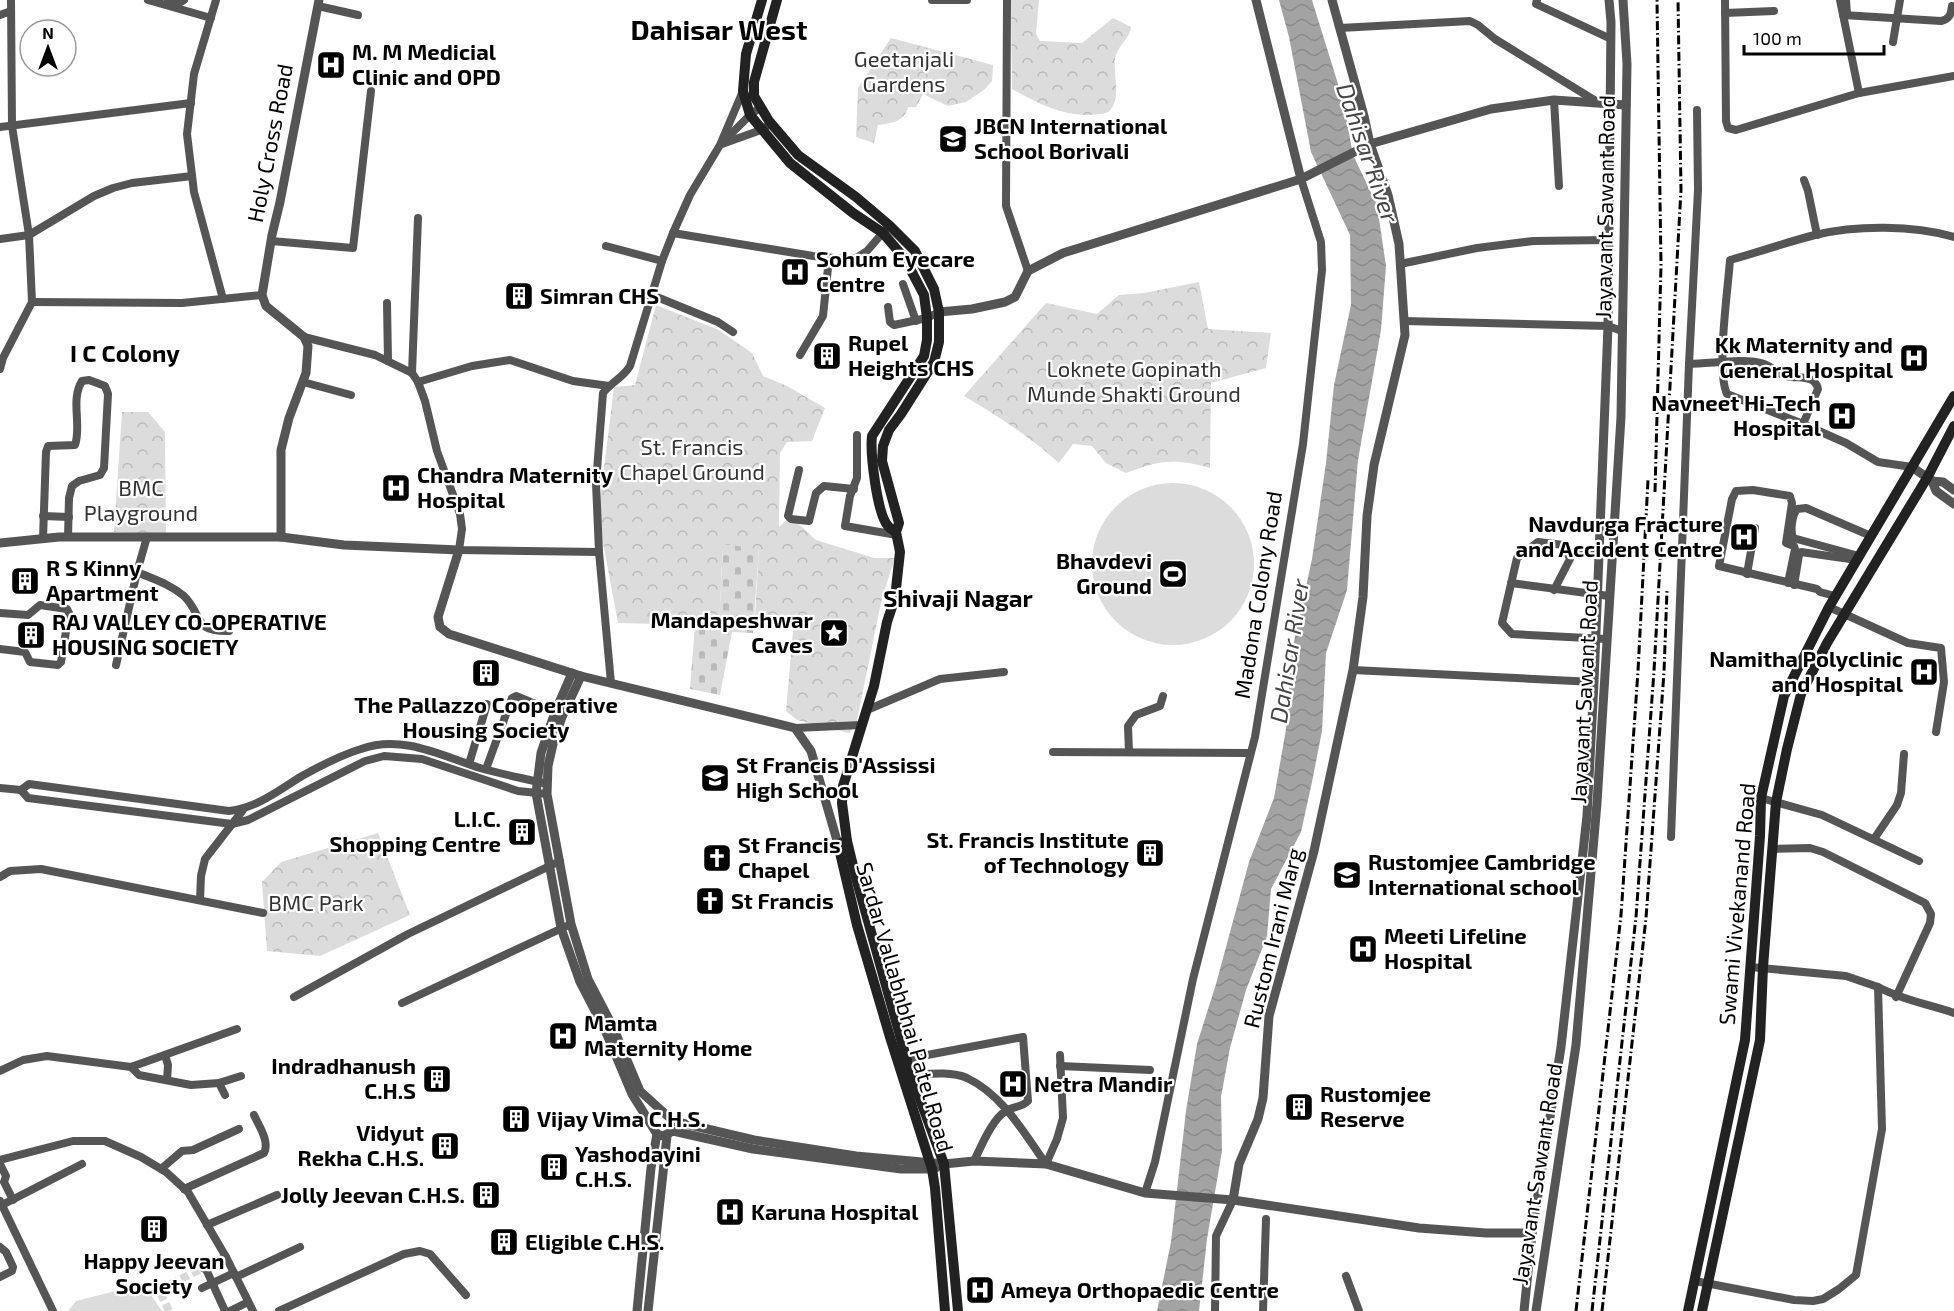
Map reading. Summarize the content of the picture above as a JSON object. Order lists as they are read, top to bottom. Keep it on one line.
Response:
{"streets":{"main road":["Swami Vivekanand Road","Sardar Vallabhbhai Patel Road"],"street":["Holy Cross Road","Jayavant Sawant Road","Madona Colony Road","Rustom Irani Marg"]},"districts":["Dahisar West","I C Colony","Shivaji Nagar"],"water":["Dahisar River"],"parks":["Geetanjali Gardens","Loknete Gopinath Munde Shakti Ground","St. Francis Chapel Ground","BMC Playground","BMC Park"],"places":{"hospital":["M. M Medicial Clinic and OPD","Sohum Eyecare Centre","Kk Maternity and General Hospital","Navneet Hi-Tech Hospital","Chandra Maternity Hospital","Navdurga Fracture and Accident Centre","Namitha Polyclinic and Hospital","Meeti Lifeline Hospital","Mamta Maternity Home","Netra Mandir","Karuna Hospital","Ameya Orthopaedic Centre"],"school or university":["JBCN International School Borivali","St Francis D'Assissi High School","Rustomjee Cambridge International school"],"building":["Simran CHS","Rupel Heights CHS","R S Kinny Apartment","RAJ VALLEY CO-OPERATIVE HOUSING SOCIETY","The Pallazzo Cooperative Housing Society","L.I.C. Shopping Centre","St. Francis Institute of Technology","Indradhanush C.H.S","Rustomjee Reserve","Vijay Vima C.H.S.","Vidyut Rekha C.H.S.","Yashodayini C.H.S.","Jolly Jeevan C.H.S.","Happy Jeevan Society","Eligible C.H.S."],"sports":["Bhavdevi Ground"],"place":["Mandapeshwar Caves"],"church":["St Francis Chapel","St Francis"]},"scale_bar":"100 m","north":"top"}
